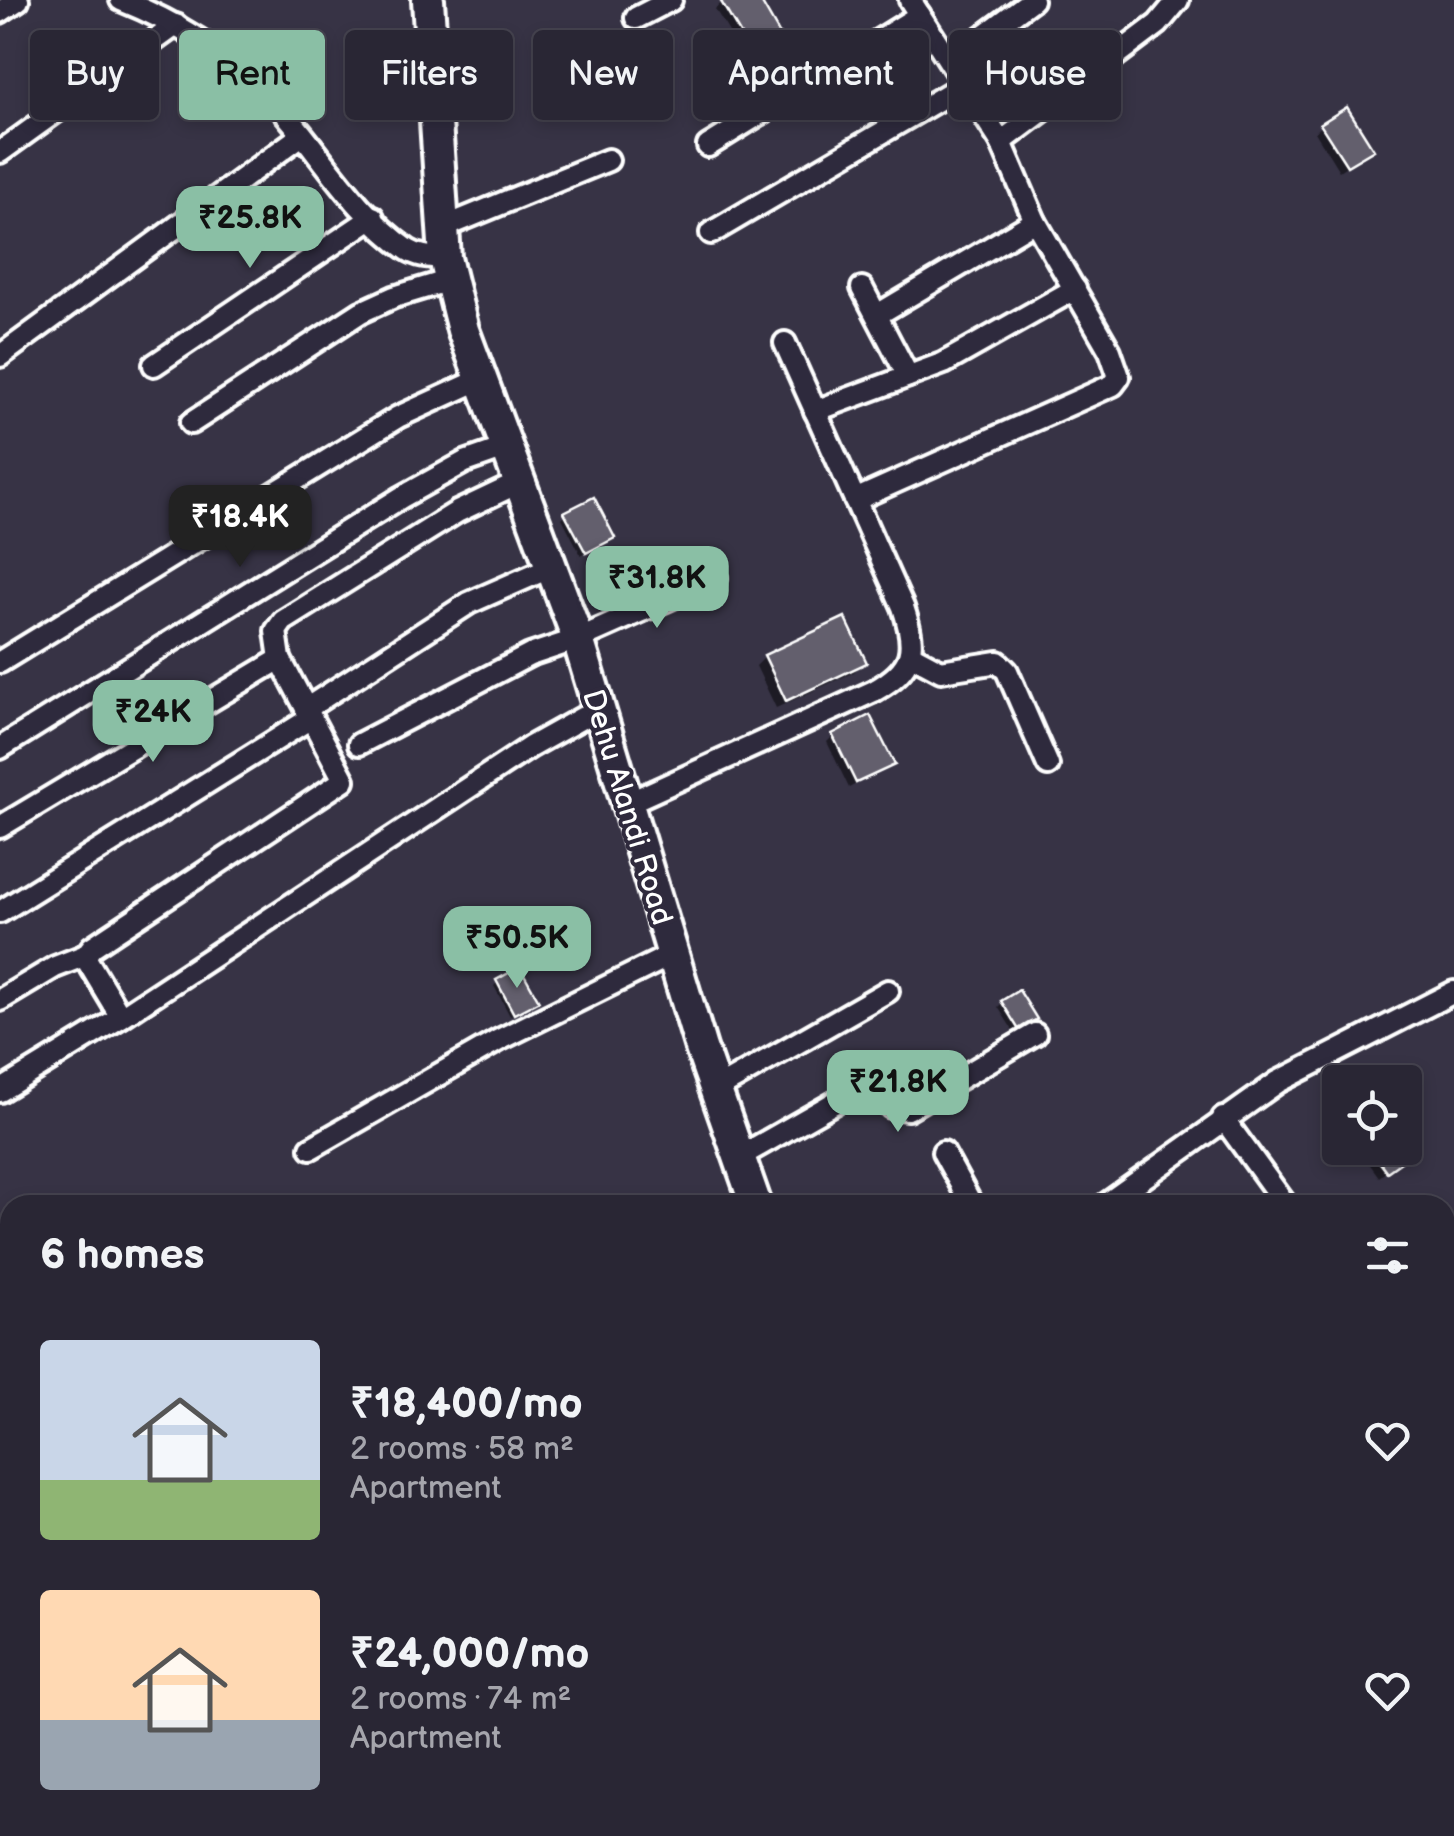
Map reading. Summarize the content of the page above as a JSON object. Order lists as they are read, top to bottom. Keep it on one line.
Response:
{"streets":{"main road":["Dehu Alandi Road"]},"page":{"chip":["Buy","Rent","Filters","New","Apartment","House"],"price":["₹25.8K","₹18.4K","₹31.8K","₹24K","₹50.5K","₹21.8K"],"heading":"6 homes","list":[{"name":"₹18,400/mo","note":"2 rooms · 58 m² · Apartment"},{"name":"₹24,000/mo","note":"2 rooms · 74 m² · Apartment"}]}}
